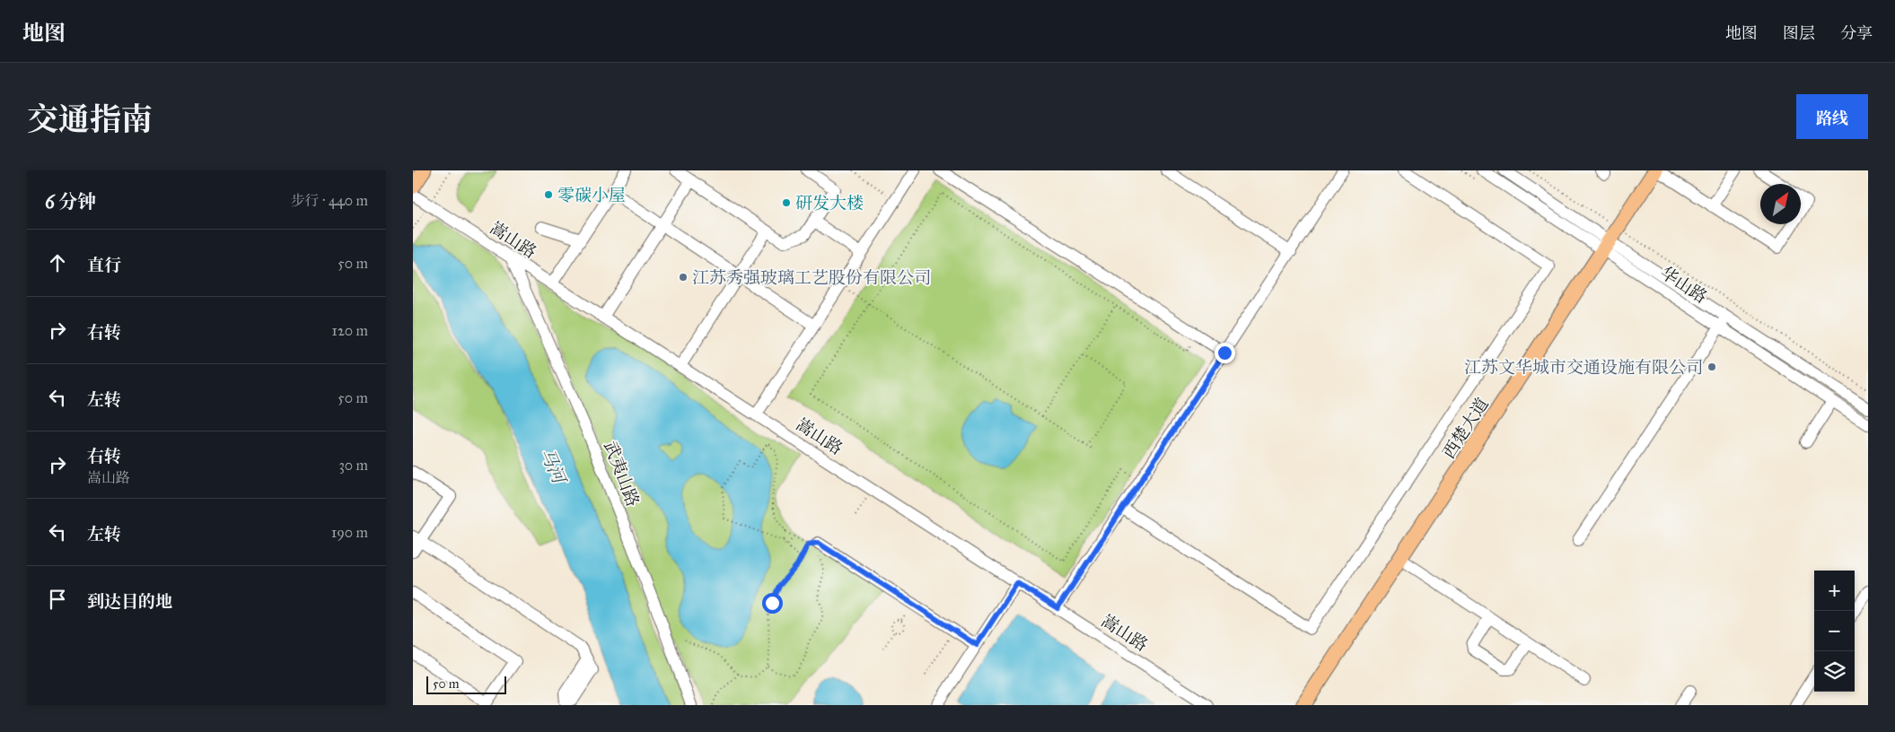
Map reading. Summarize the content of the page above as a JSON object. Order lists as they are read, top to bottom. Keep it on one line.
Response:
{"streets":{"main road":["西楚大道"],"street":["嵩山路","华山路","武夷山路"]},"crossings":[["嵩山路","武夷山路"],["华山路","西楚大道"]],"water":["马河"],"places":["零碳小屋","研发大楼","江苏秀强玻璃工艺股份有限公司","江苏文华城市交通设施有限公司"],"scale_bar":"50 m","north":"top right","page":{"header":"地图","nav":["地图","图层","分享"],"title":"交通指南","buttons":"路线","heading":["6 分钟","步行 · 440 m"],"list":[["直行","50 m"],["右转","120 m"],["左转","50 m"],["右转","嵩山路","30 m"],["左转","190 m"],"到达目的地"],"map_buttons":["+","−"],"scale":"50 m"}}
